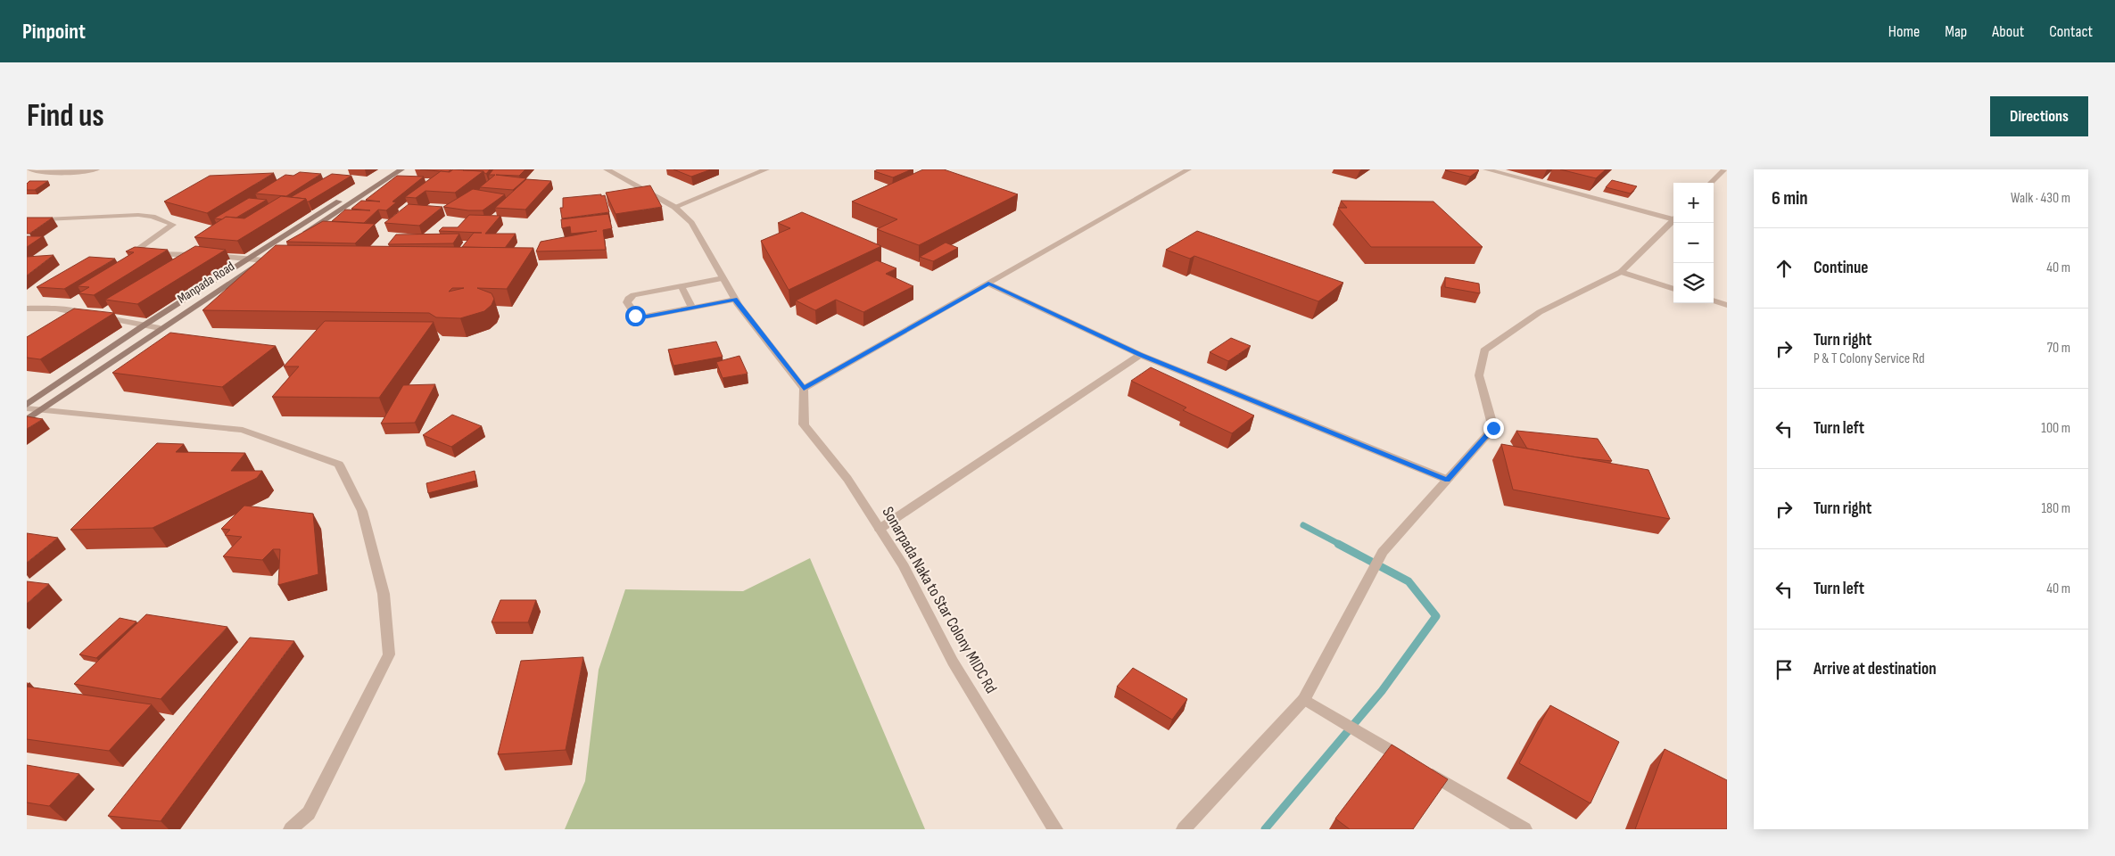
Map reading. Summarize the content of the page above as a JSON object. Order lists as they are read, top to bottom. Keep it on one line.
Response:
{"streets":{"main road":["Manpada Road"],"street":["Sonarpada Naka to Star Colony MIDC Rd"]},"page":{"header":"Pinpoint","nav":["Home","Map","About","Contact"],"buttons":"Directions","title":"Find us","heading":["6 min","Walk · 430 m"],"map_buttons":["+","−"],"list":[["Continue","40 m"],["Turn right","P & T Colony Service Rd","70 m"],["Turn left","100 m"],["Turn right","180 m"],["Turn left","40 m"],"Arrive at destination"]}}
